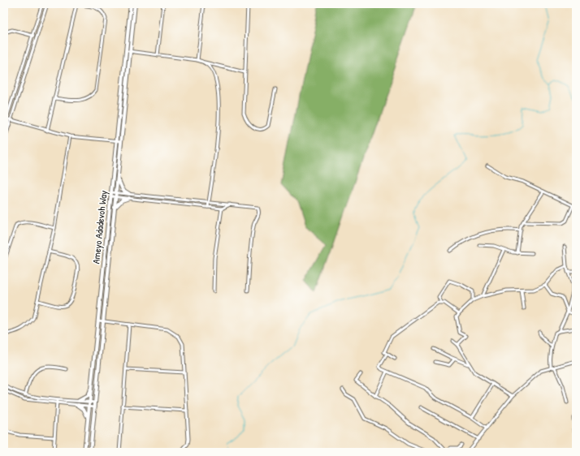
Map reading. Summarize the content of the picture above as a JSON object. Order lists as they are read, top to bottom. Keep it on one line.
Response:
{"streets":{"street":["Ameyo Adadevoh Way"]}}
